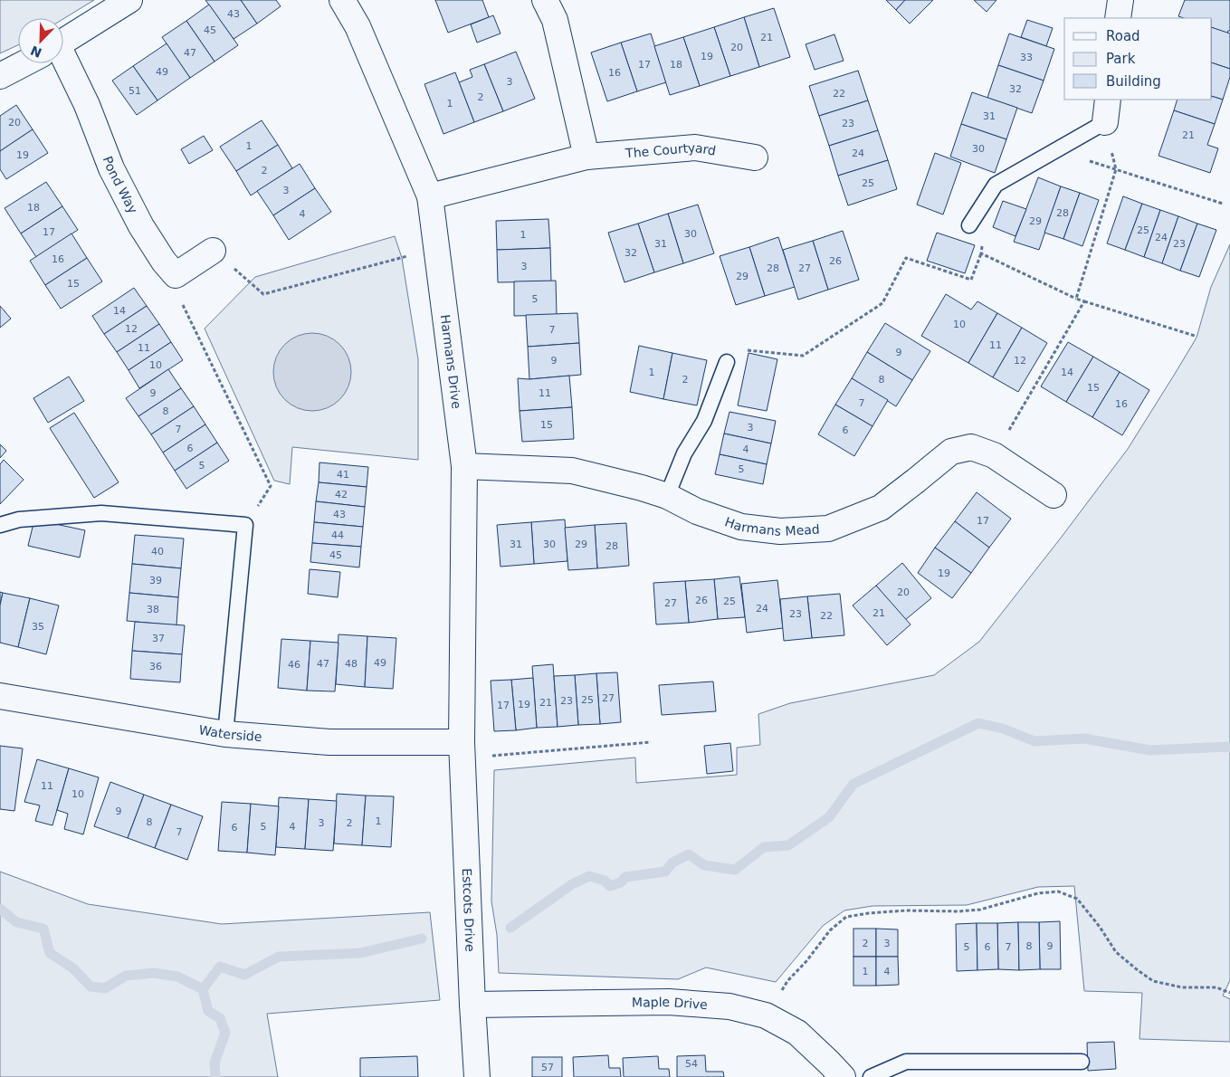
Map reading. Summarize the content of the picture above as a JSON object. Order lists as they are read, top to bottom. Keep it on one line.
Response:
{"streets":{"street":["The Courtyard","Pond Way","Harmans Drive","Harmans Mead","Waterside","Estcots Drive","Maple Drive"]},"crossings":[["The Courtyard","Harmans Drive"],["Harmans Drive","Harmans Mead"],["Harmans Drive","Waterside"],["Harmans Drive","Estcots Drive"],["Waterside","Estcots Drive"],["Estcots Drive","Maple Drive"]],"house_numbers":["43","45","21","20","47","19","33","17","18","49","16","3","32","51","22","2","1","31","20","23","21","1","30","24","19","2","25","3","18","28","4","29","25","17","30","1","24","31","23","32","16","26","3","28","27","29","15","5","14","10","12","7","11","11","9","9","12","10","1","14","2","8","15","9","11","7","16","8","15","3","7","6","6","4","5","5","41","42","43","17","44","31","30","29","28","40","45","19","39","20","26","25","27","24","38","21","23","22","35","37","49","47","48","46","36","27","25","23","21","19","17","11","10","9","1","8","3","2","5","4","6","7","2","3","8","9","5","6","7","1","4","54","57"],"legend":["Road","Park","Building"],"north":"bottom left"}
